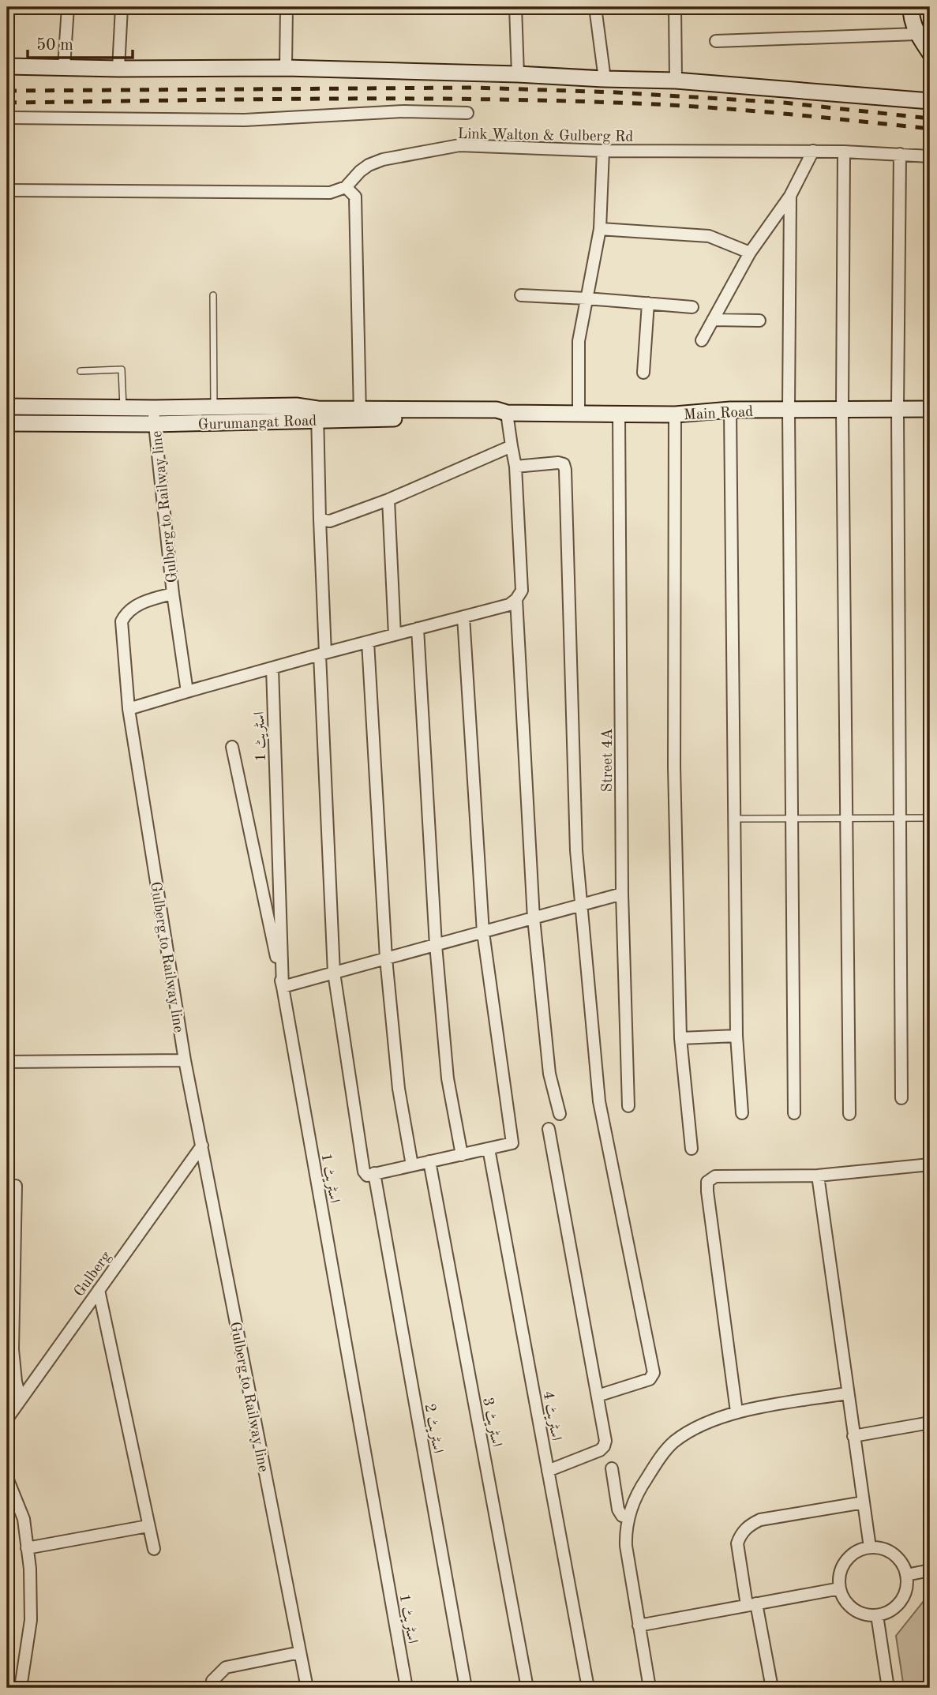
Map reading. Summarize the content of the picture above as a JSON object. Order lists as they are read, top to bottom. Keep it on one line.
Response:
{"streets":{"street":["Link Walton & Gulberg Rd","Main Road","Gurumangat Road","Gulberg to Railway line","اسٹریٹ 1","Street 4A","Gulberg","اسٹریٹ 4","اسٹریٹ 3","اسٹریٹ 2"]},"crossings":[["Main Road","Gurumangat Road"],["Main Road","Street 4A"],["Gurumangat Road","Gulberg to Railway line"],["Gulberg to Railway line","Gulberg"]],"scale_bar":"50 m"}
